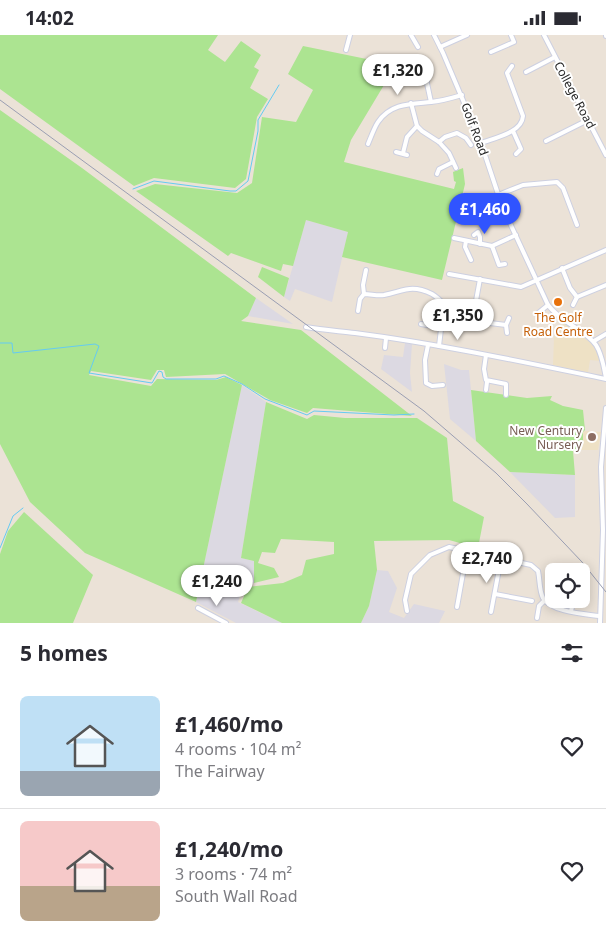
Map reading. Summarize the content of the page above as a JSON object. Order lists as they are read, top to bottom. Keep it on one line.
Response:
{"streets":{"street":["College Road","Golf Road"]},"places":["The Golf Road Centre","New Century Nursery"],"page":{"status":"14:02","price":["£1,320","£1,460","£1,350","£2,740","£1,240"],"heading":"5 homes","list":[{"name":"£1,460/mo","note":"4 rooms · 104 m² · The Fairway"},{"name":"£1,240/mo","note":"3 rooms · 74 m² · South Wall Road"}]}}
